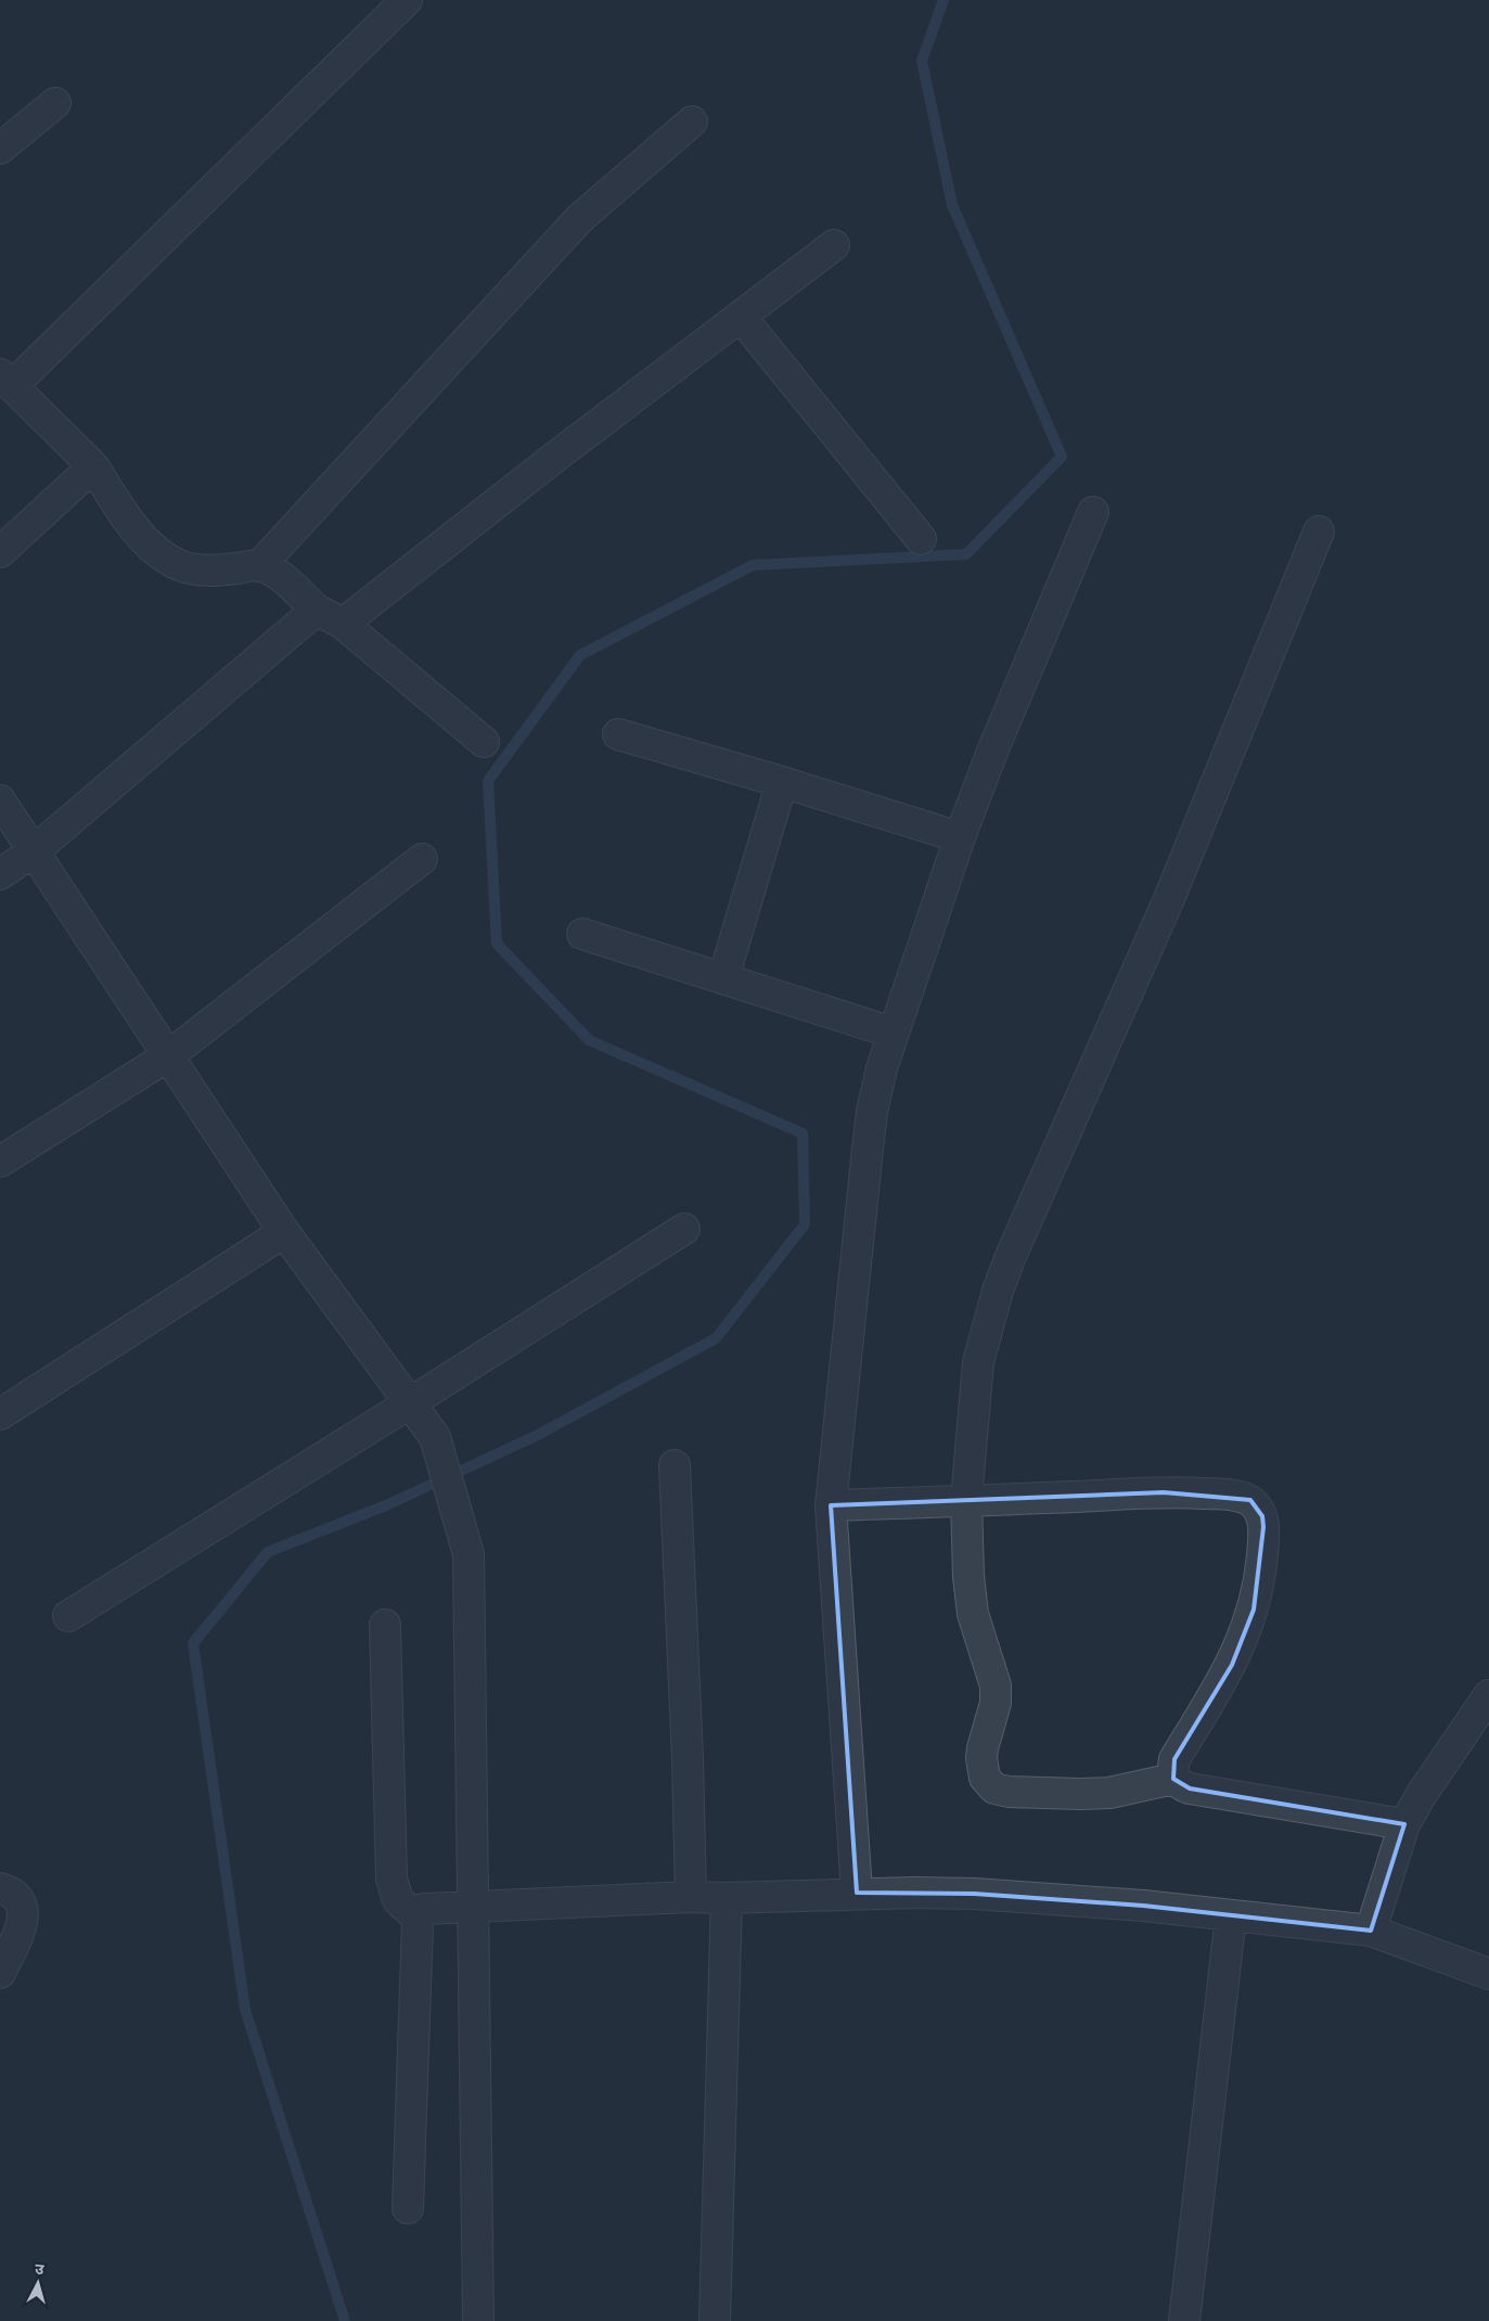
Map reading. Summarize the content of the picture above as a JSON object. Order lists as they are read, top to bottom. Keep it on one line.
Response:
{"north":"top"}
